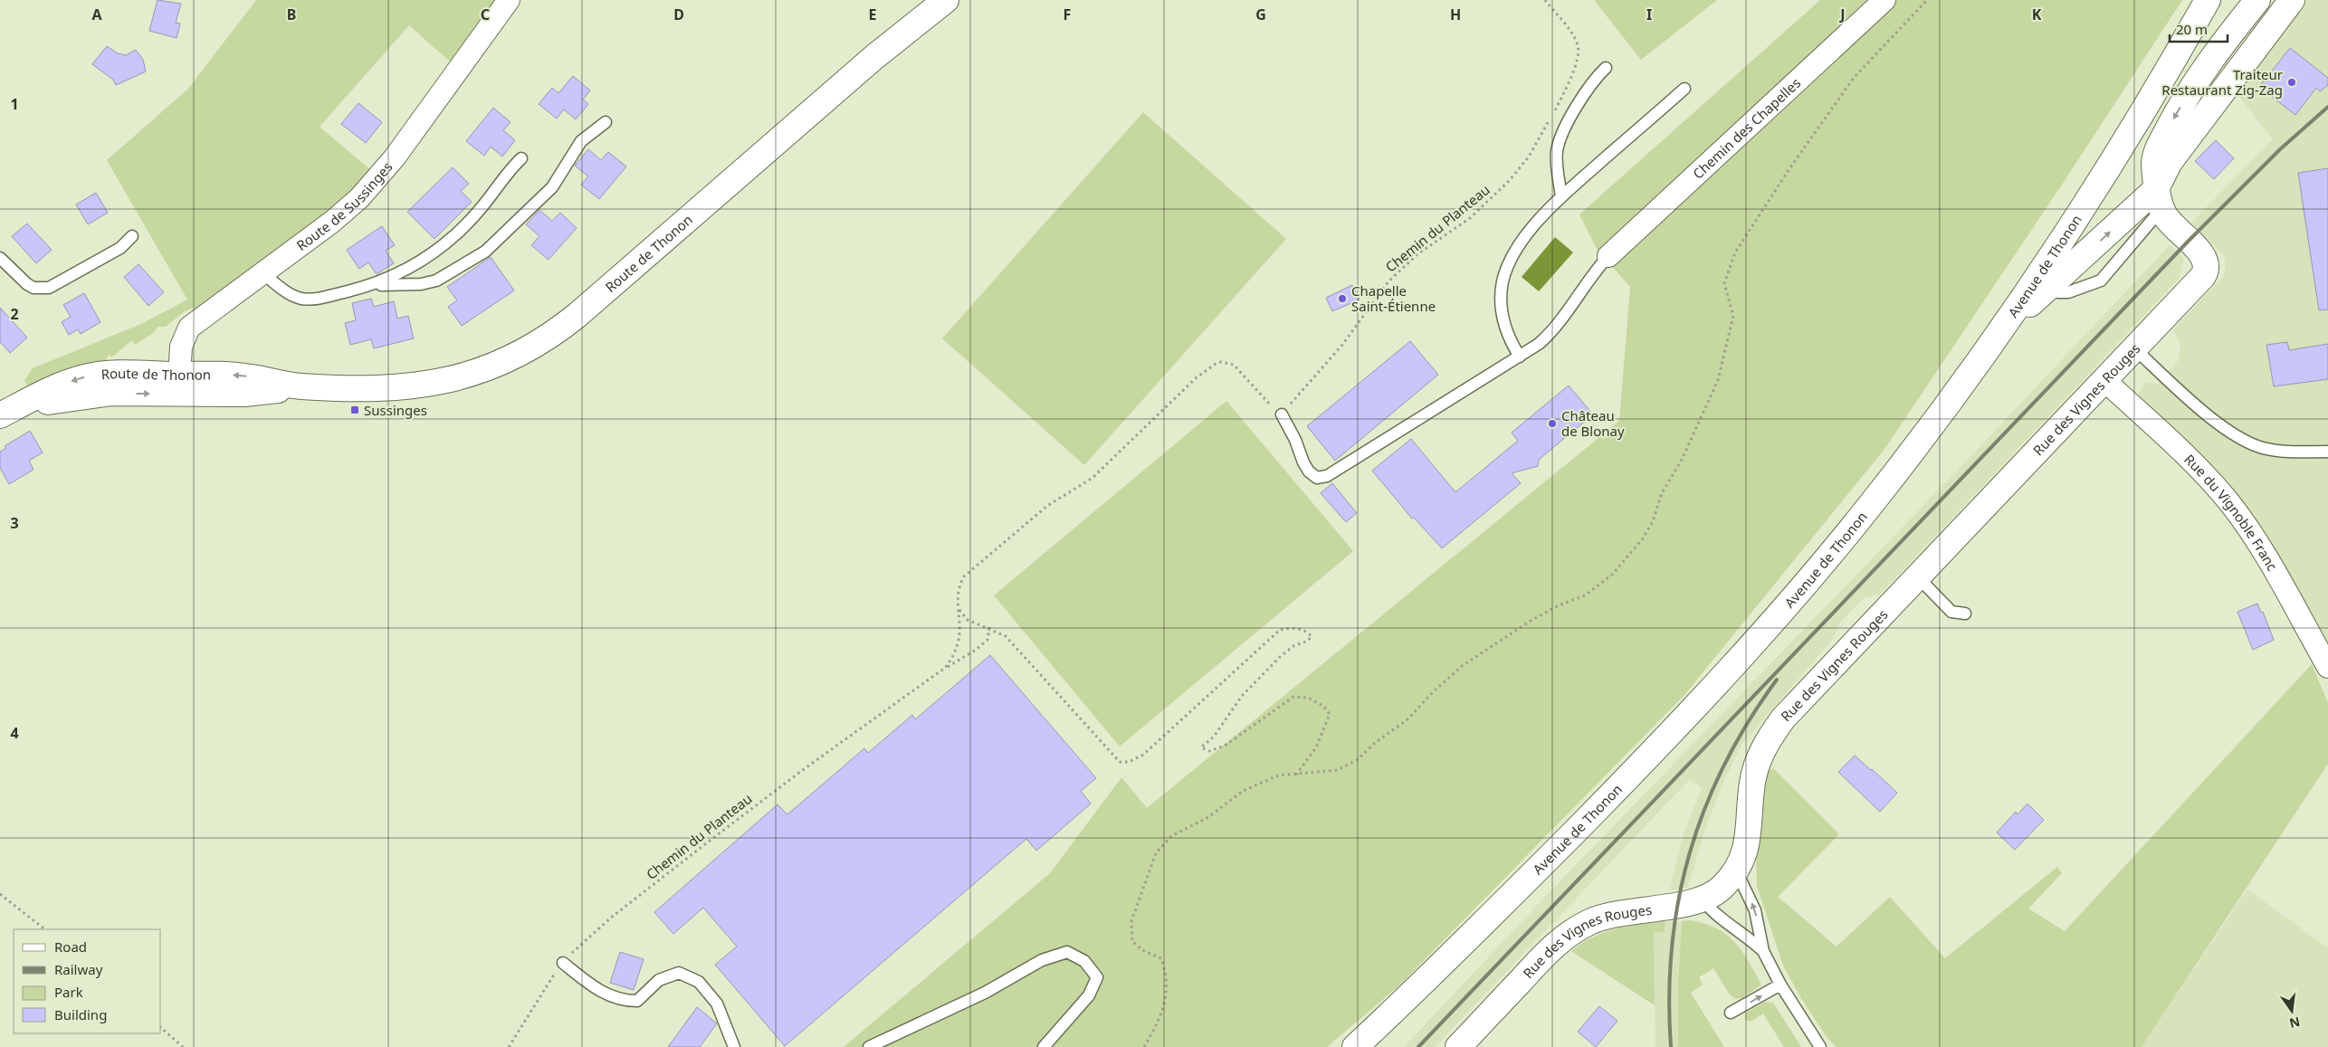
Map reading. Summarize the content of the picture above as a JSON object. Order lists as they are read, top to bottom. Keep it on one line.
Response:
{"streets":{"main road":["Route de Thonon","Avenue de Thonon","Rue des Vignes Rouges"],"street":["Chemin des Chapelles","Route de Sussinges","Rue du Vignoble Franc"],"path":["Chemin du Planteau"]},"crossings":[["Route de Sussinges","Route de Thonon"],["Rue des Vignes Rouges","Rue du Vignoble Franc"]],"places":{"other":["Traiteur Restaurant Zig-Zag","Chapelle Saint-Étienne","Château de Blonay"],"transit":["Sussinges"]},"legend":["Road","Railway","Park","Building"],"scale_bar":"20 m","north":"bottom","grid":{"columns":["A","B","C","D","E","F","G","H","I","J","K"],"rows":["1","2","3","4"]}}
